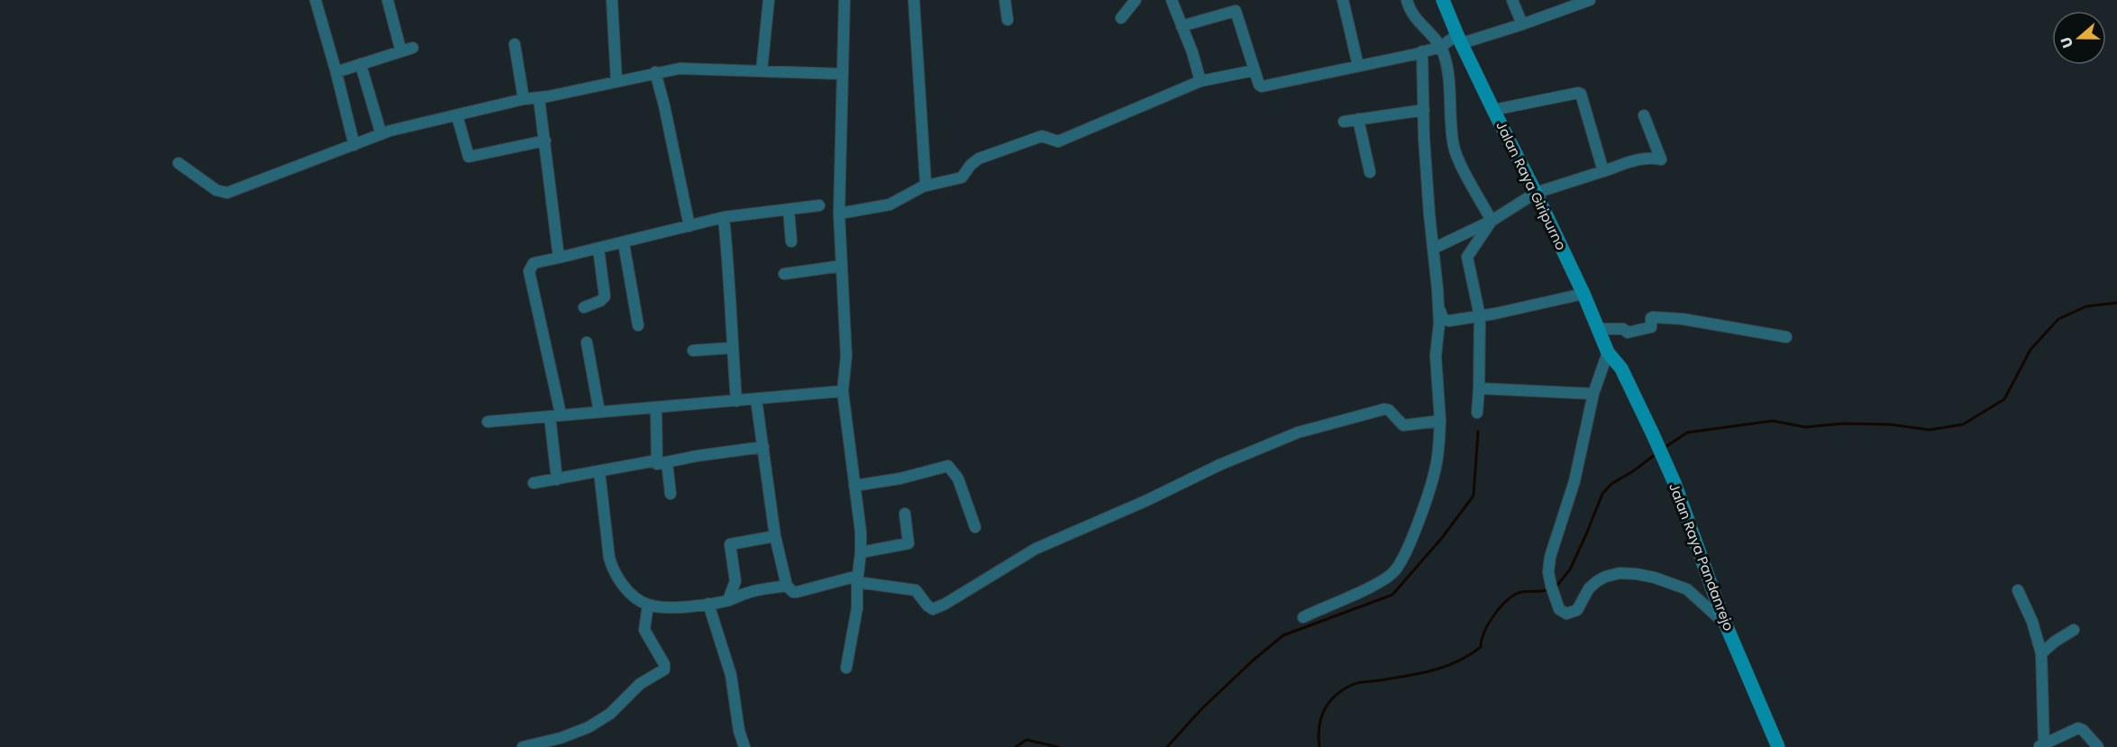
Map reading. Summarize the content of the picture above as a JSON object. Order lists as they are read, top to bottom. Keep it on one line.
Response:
{"streets":{"main road":["Jalan Raya Giripurno","Jalan Raya Pandanrejo"]},"crossings":[["Jalan Raya Giripurno","Jalan Raya Pandanrejo"]],"north":"left"}
